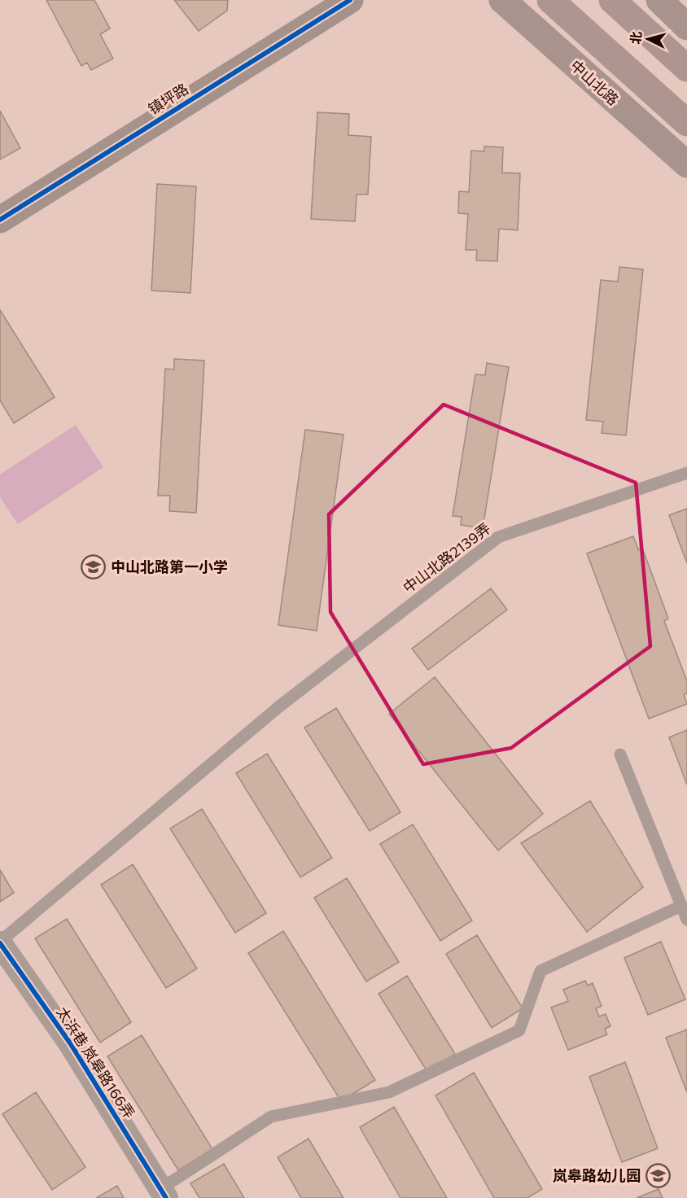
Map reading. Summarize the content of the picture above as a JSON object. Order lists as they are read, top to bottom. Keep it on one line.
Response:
{"streets":{"main road":["中山北路"],"street":["镇坪路","太浜巷 岚皋路166弄"],"lane":["中山北路2139弄"]},"crossings":[["中山北路2139弄","太浜巷 岚皋路166弄"]],"places":{"school or university":["中山北路第一小学","岚皋路幼儿园"]},"north":"left"}
